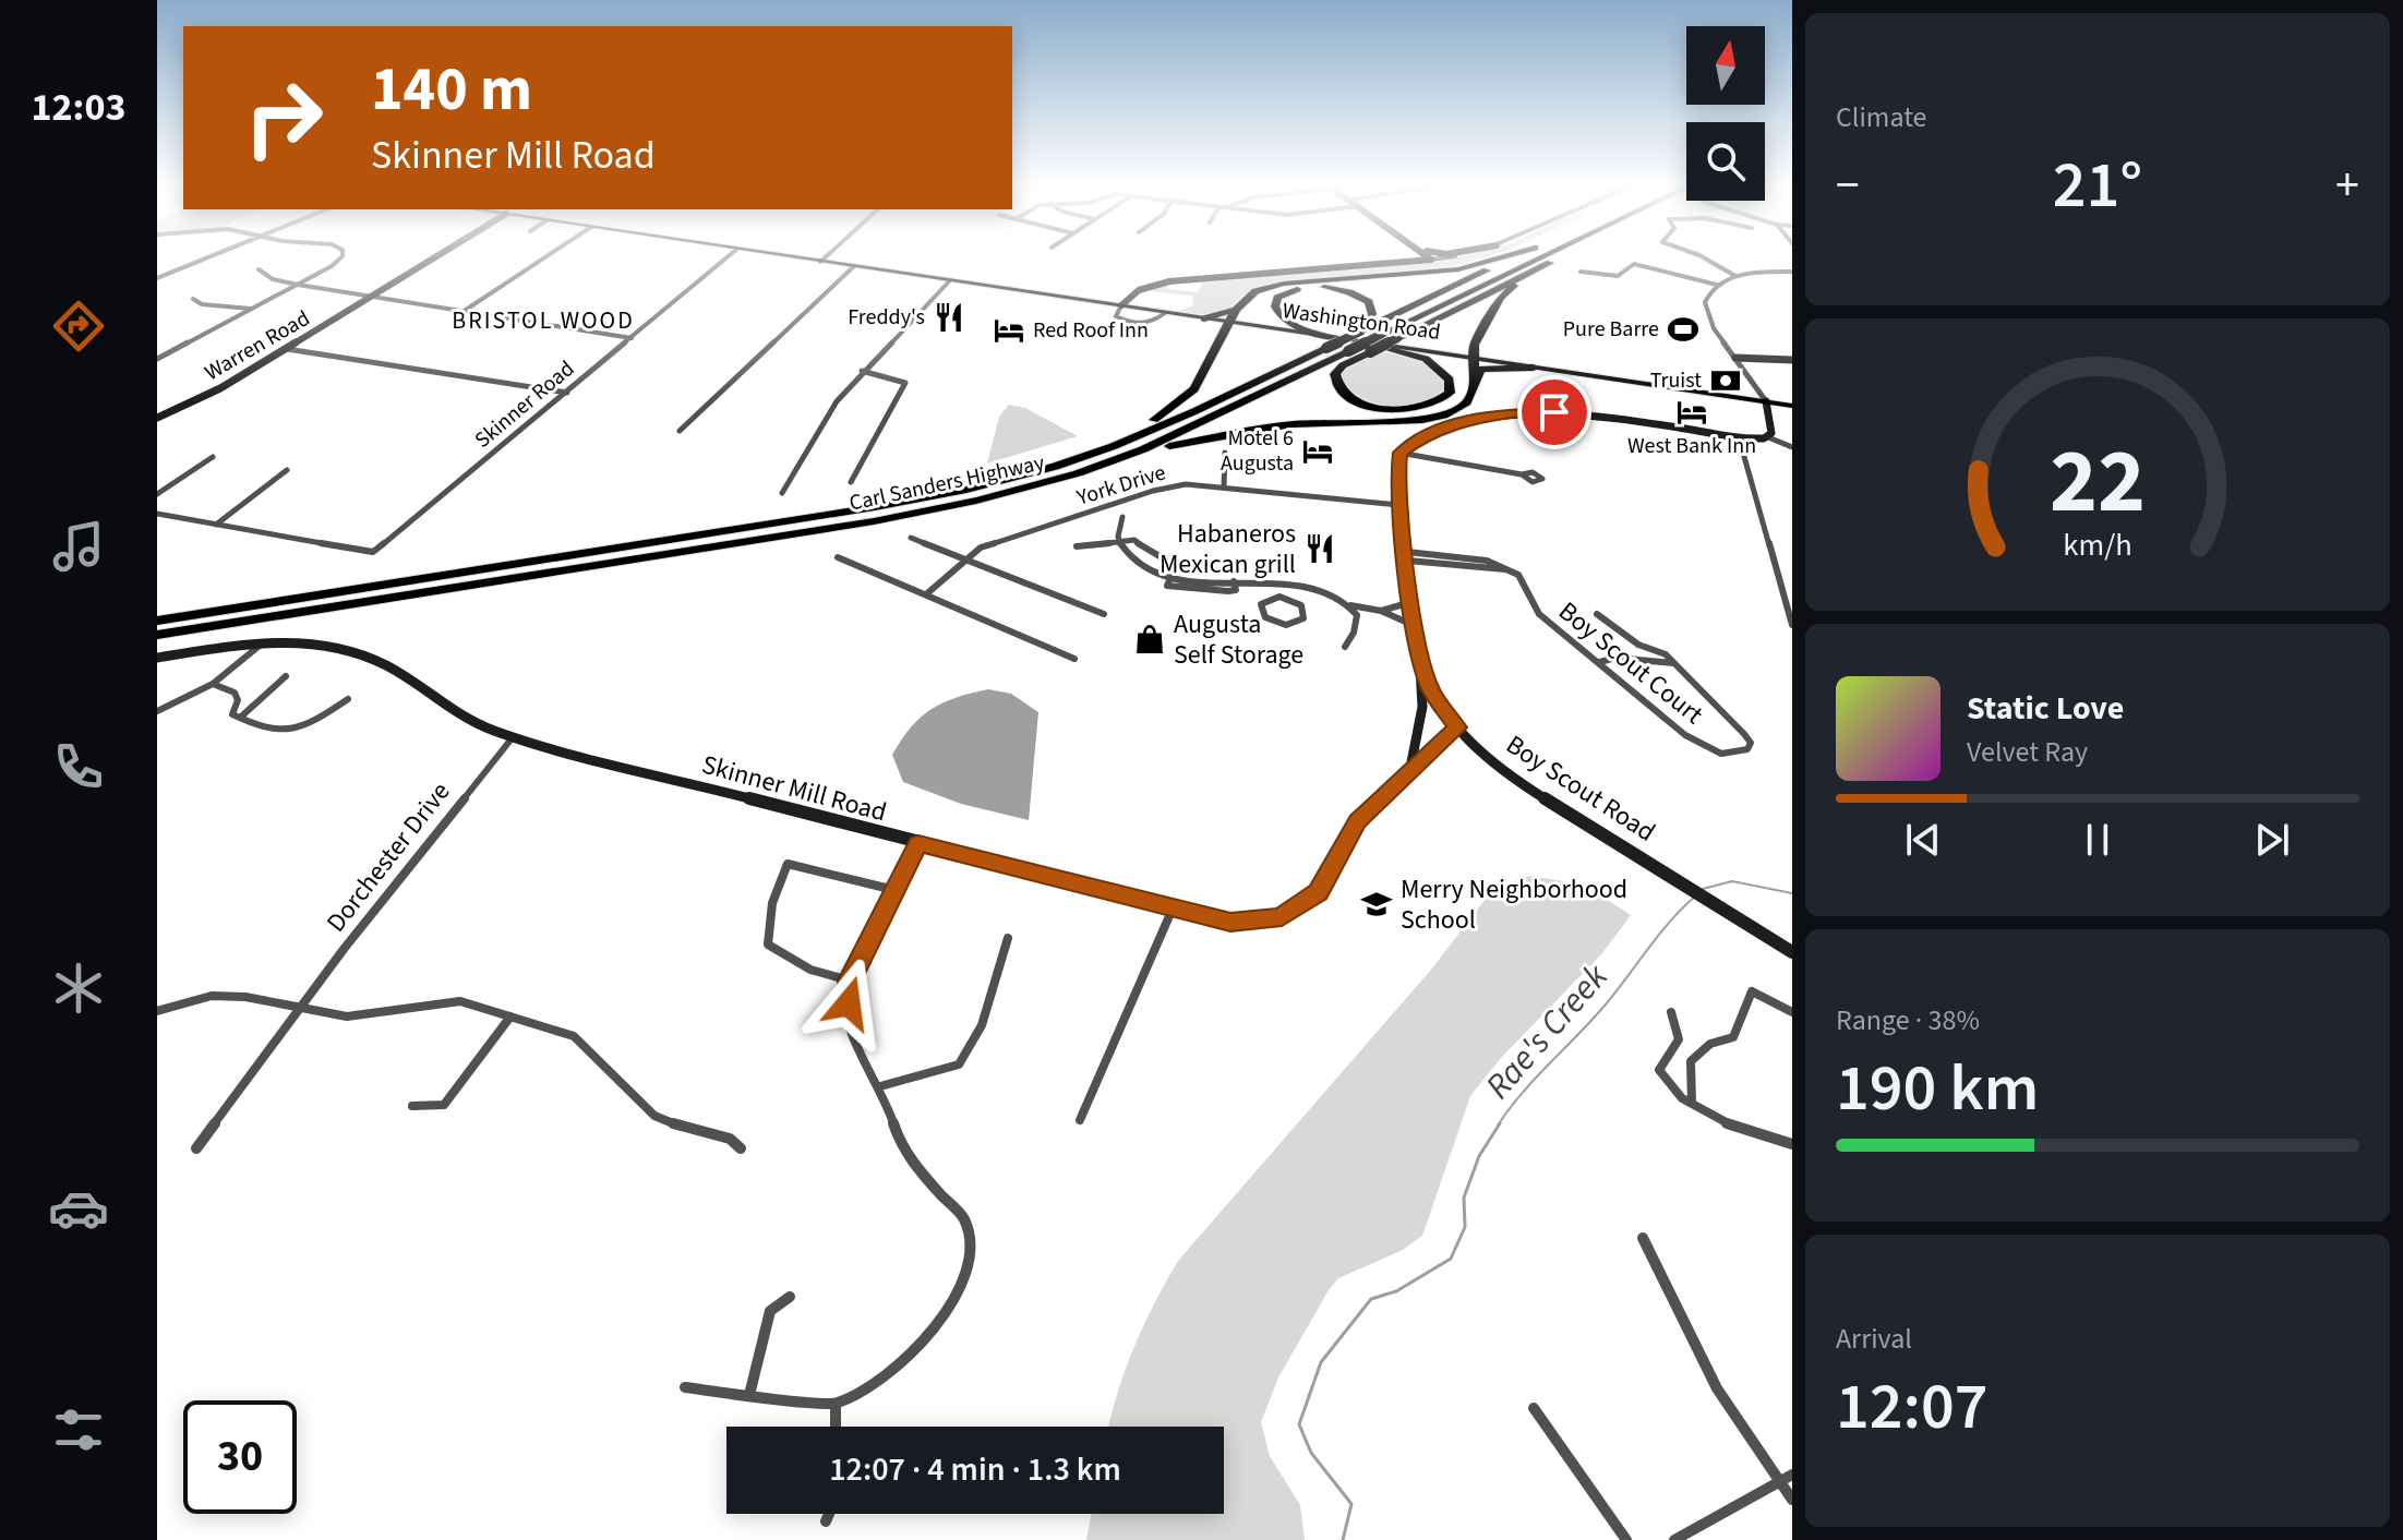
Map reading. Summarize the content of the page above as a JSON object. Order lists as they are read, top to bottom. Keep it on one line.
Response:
{"streets":{"highway":["Carl Sanders Highway"],"main road":["Washington Road"],"street":["Warren Road","Skinner Road","York Drive","Boy Scout Court","Skinner Mill Road","Boy Scout Road","Dorchester Drive"]},"crossings":[["Washington Road","Carl Sanders Highway"],["York Drive","Boy Scout Road"],["Boy Scout Court","Boy Scout Road"],["Skinner Mill Road","Boy Scout Road"],["Skinner Mill Road","Dorchester Drive"]],"districts":["BRISTOL WOOD"],"water":["Rae's Creek"],"places":{"restaurant":["Freddy's","Habaneros Mexican grill"],"sports":["Pure Barre"],"hotel":["Red Roof Inn","West Bank Inn","Motel 6 Augusta"],"bank":["Truist"],"shop":["Augusta Self Storage"],"school or university":["Merry Neighborhood School"]},"north":"top","page":{"tabs":"12:03","tile":["Climate",["Range · 38%","190 km"],["Arrival","12:07"]],"turn":["140 m","Skinner Mill Road"],"heat":["−","21°","+"],"song":["Static Love","Velvet Ray"],"limit":"30","trip":"12:07 · 4 min · 1.3 km","gauge":["22","km/h"]}}
